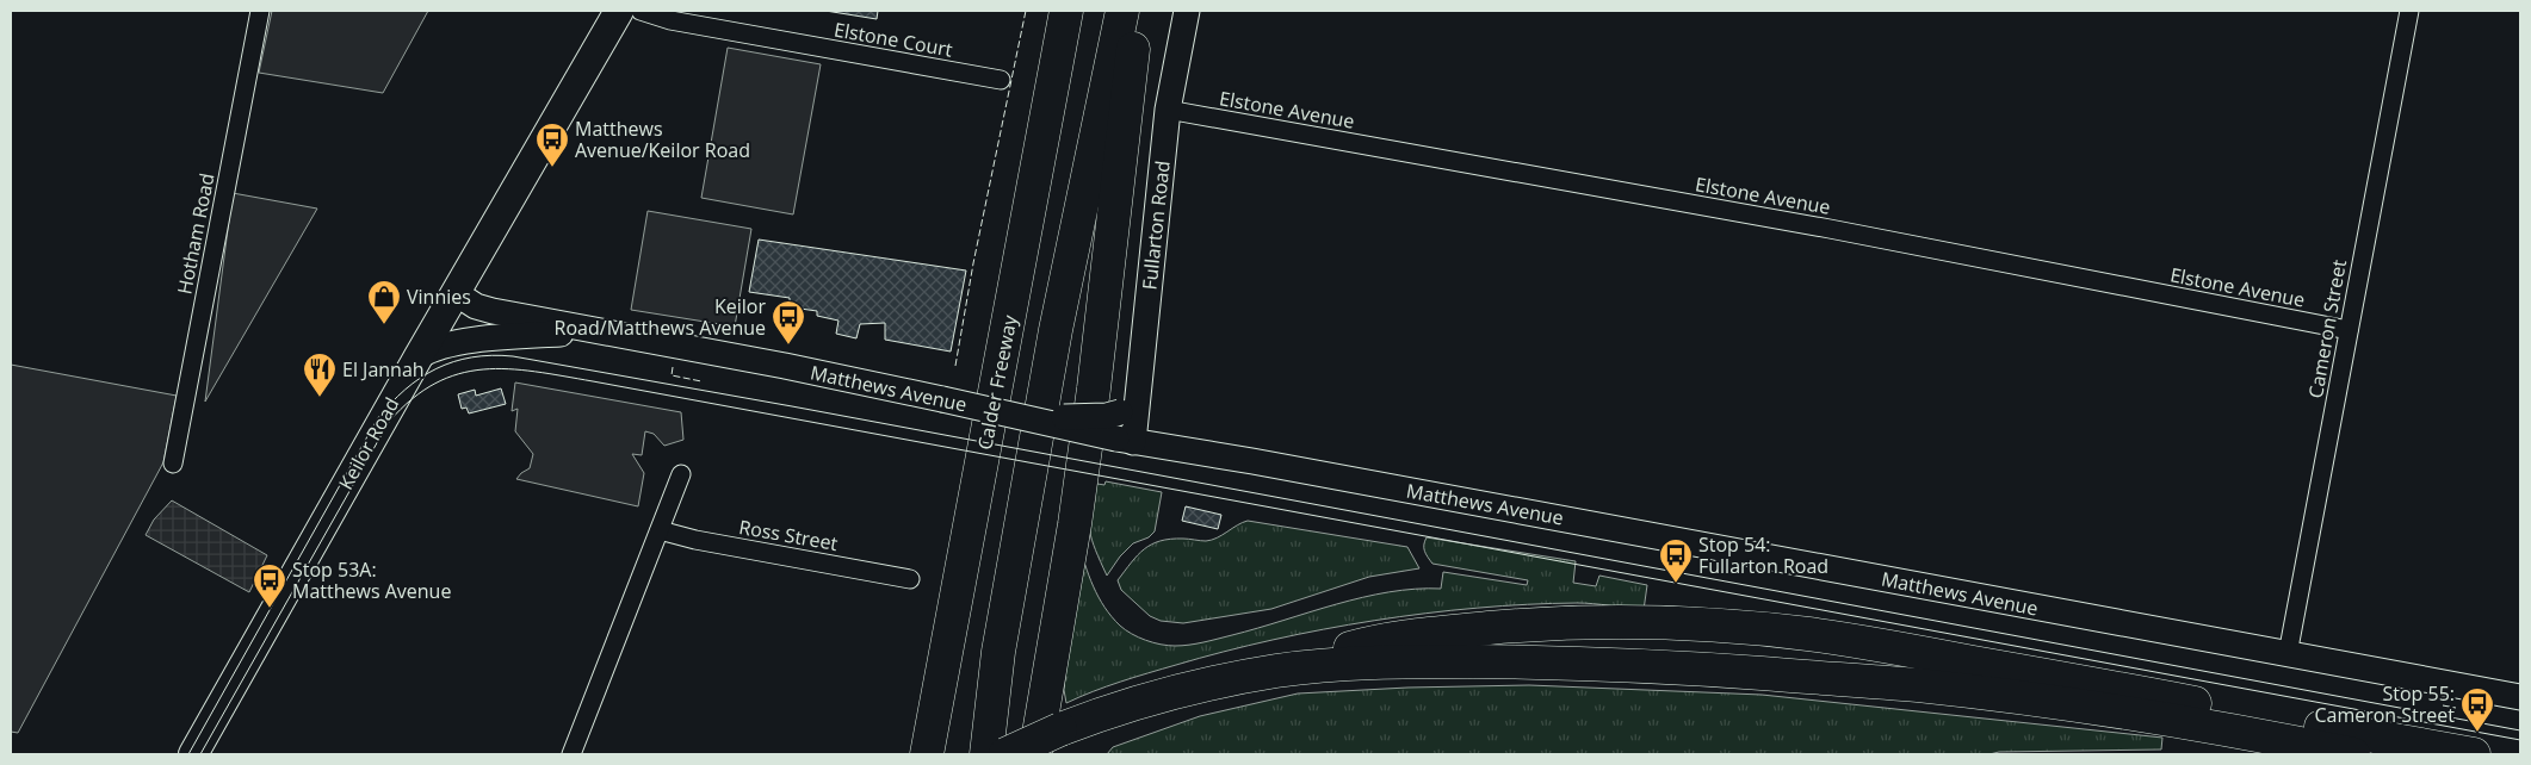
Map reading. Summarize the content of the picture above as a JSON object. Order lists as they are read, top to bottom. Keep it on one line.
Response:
{"streets":{"highway":["Calder Freeway"],"main road":["Fullarton Road","Matthews Avenue","Keilor Road"],"street":["Elstone Court","Elstone Avenue","Hotham Road","Cameron Street","Ross Street"]},"crossings":[["Elstone Avenue","Fullarton Road"],["Elstone Avenue","Cameron Street"],["Fullarton Road","Matthews Avenue"],["Cameron Street","Matthews Avenue"],["Matthews Avenue","Keilor Road"]],"places":{"bus stop":["Matthews Avenue/Keilor Road","Keilor Road/Matthews Avenue","Stop 54: Fullarton Road","Stop 53A: Matthews Avenue","Stop 55: Cameron Street"],"shop":["Vinnies"],"restaurant":["El Jannah"]}}
